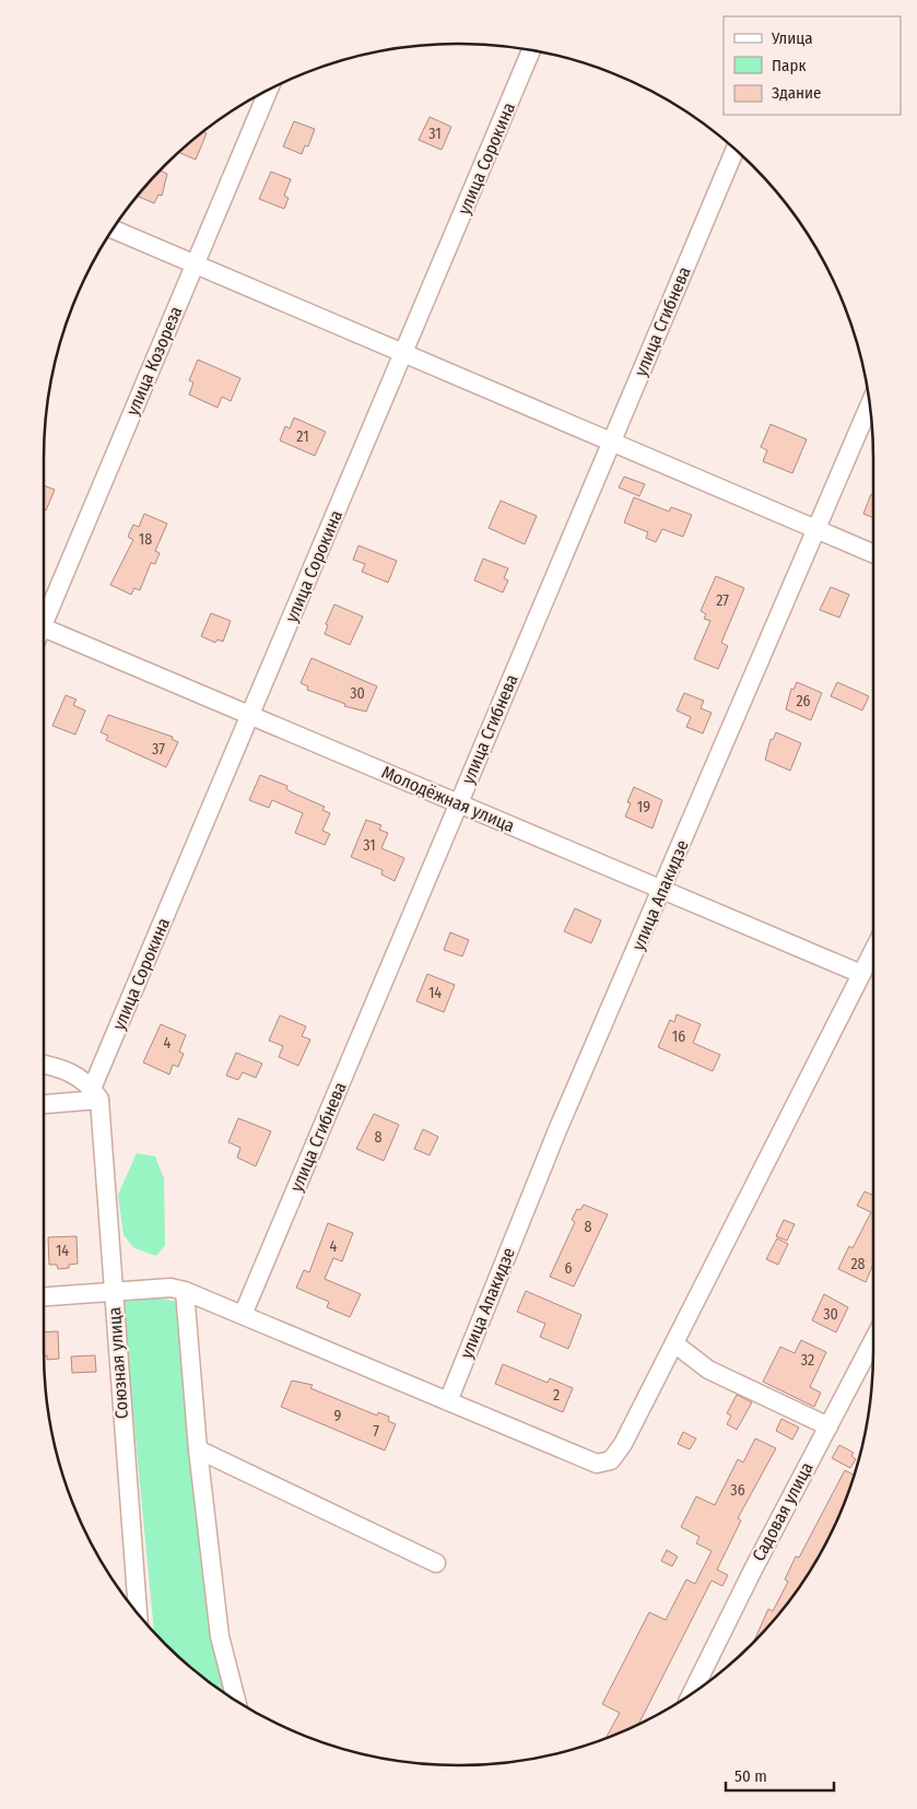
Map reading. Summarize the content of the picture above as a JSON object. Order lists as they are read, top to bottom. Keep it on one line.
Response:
{"streets":{"street":["улица Сорокина","улица Сгибнева","улица Козореза","Молодёжная улица","улица Апакидзе","Союзная улица","Садовая улица"]},"crossings":[["улица Сорокина","Молодёжная улица"],["улица Сорокина","Союзная улица"],["улица Сгибнева","Молодёжная улица"],["Молодёжная улица","улица Апакидзе"]],"house_numbers":["31","21","18","27","30","26","37","19","31","14","16","4","8","8","4","14","28","6","30","32","2","9","7","36"],"legend":["Улица","Парк","Здание"],"scale_bar":"50 m"}
